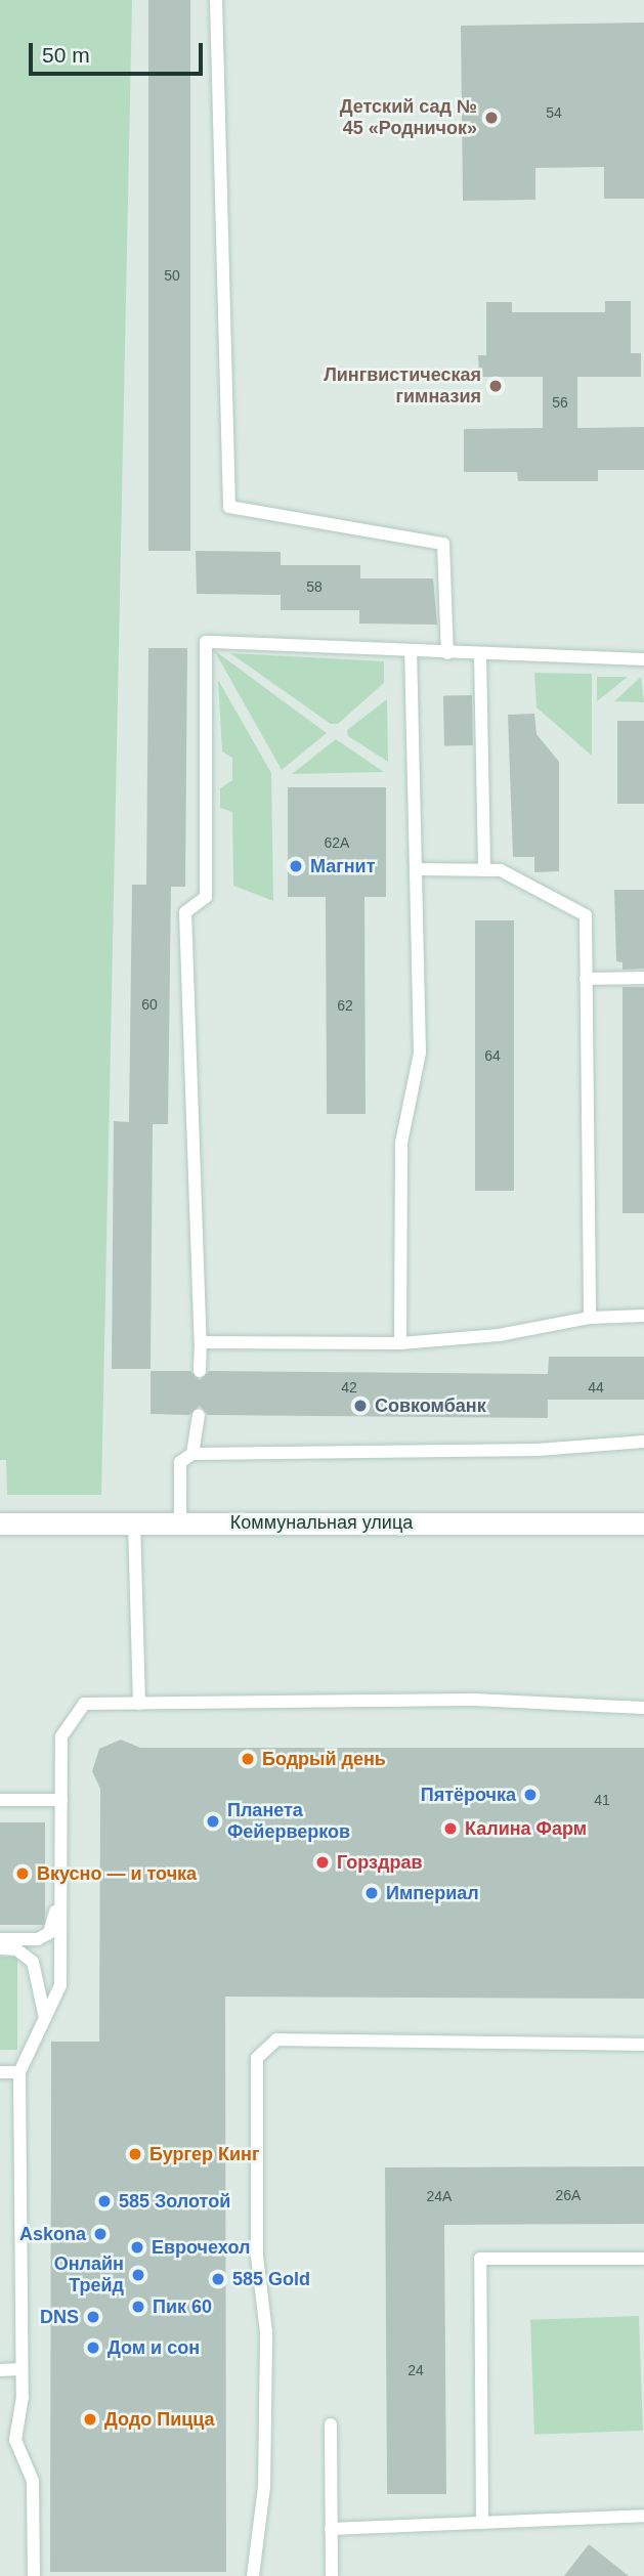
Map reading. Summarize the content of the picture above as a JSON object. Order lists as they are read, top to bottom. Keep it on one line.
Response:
{"streets":{"main road":["Коммунальная улица"]},"places":["Детский сад № 45 «Родничок»","Лингвистическая гимназия","Магнит","Совкомбанк","Бодрый день","Пятёрочка","Планета Фейерверков","Калина Фарм","Горздрав","Вкусно — и точка","Империал","Бургер Кинг","585 Золотой","Askona","Еврочехол","Онлайн Трейд","585 Gold","Пик 60","DNS","Дом и сон","Додо Пицца"],"house_numbers":["54","50","56","58","62А","60","62","64","42","44","41","26А","24А","24"],"scale_bar":"50 m"}
